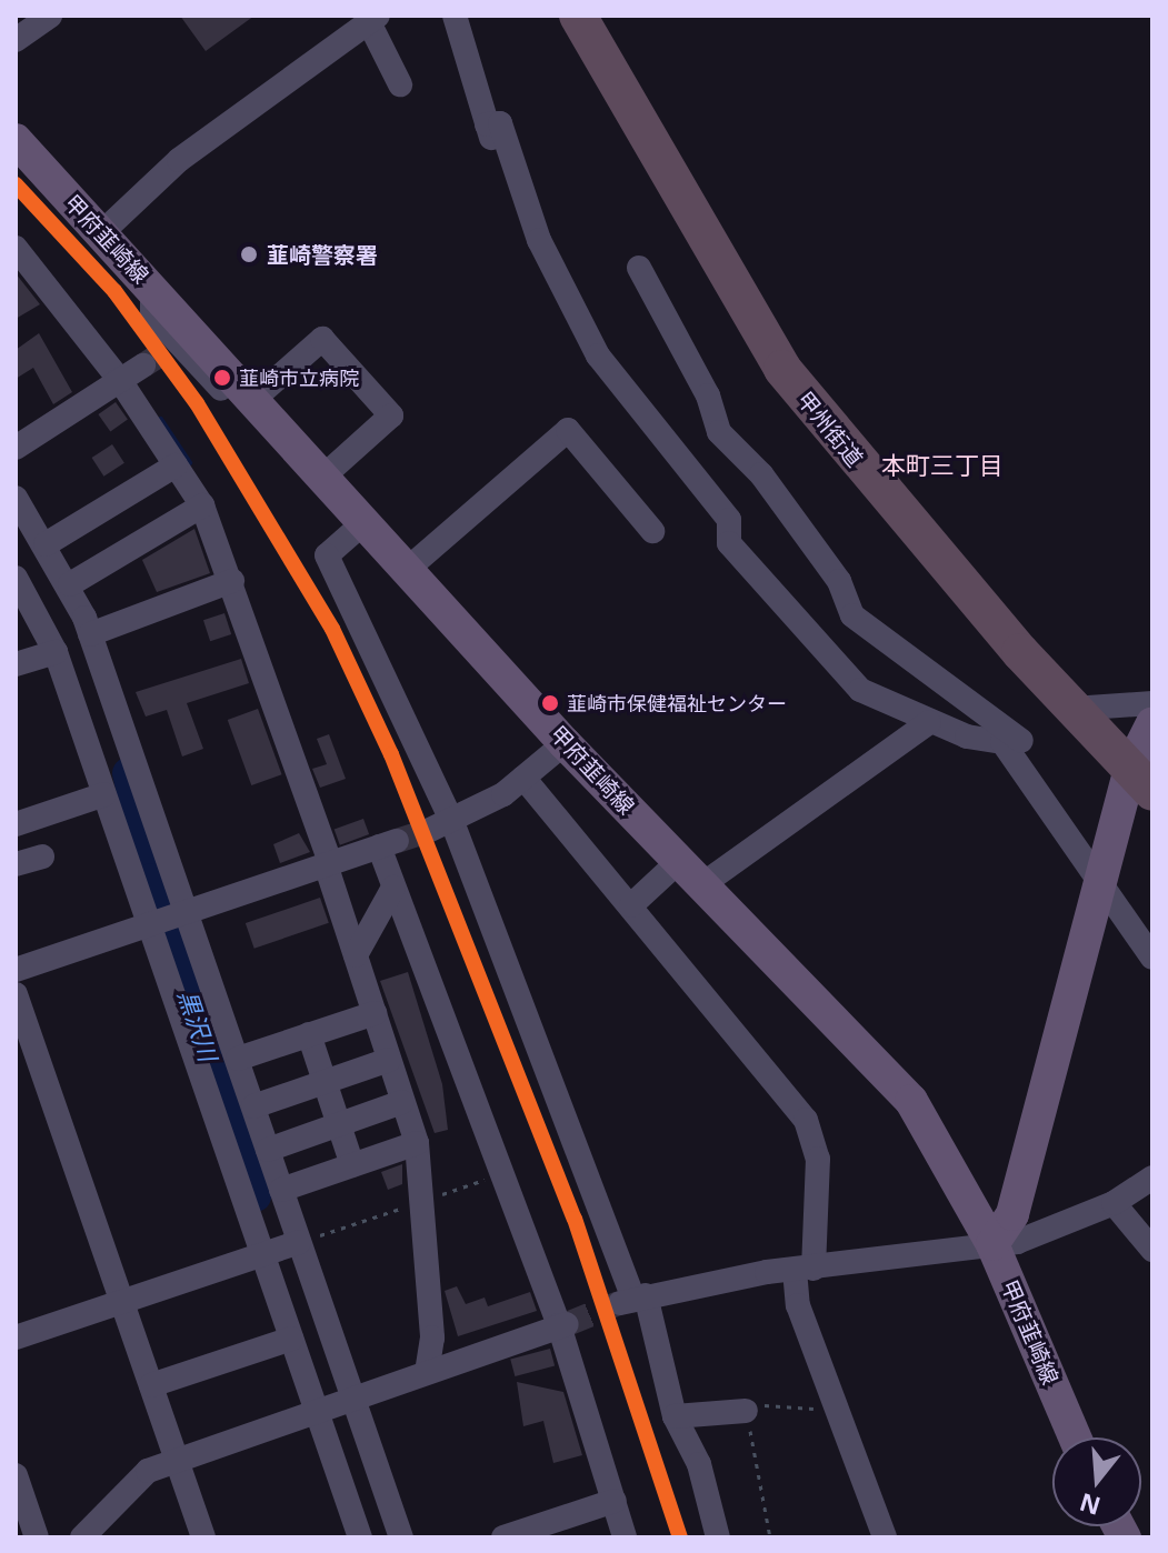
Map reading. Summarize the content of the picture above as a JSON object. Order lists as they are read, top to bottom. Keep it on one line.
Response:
{"streets":{"highway":["甲州街道"],"main road":["甲府韮崎線"]},"districts":["本町三丁目"],"water":["黒沢川"],"places":["韮崎警察署","韮崎市立病院","韮崎市保健福祉センター"],"north":"bottom"}
